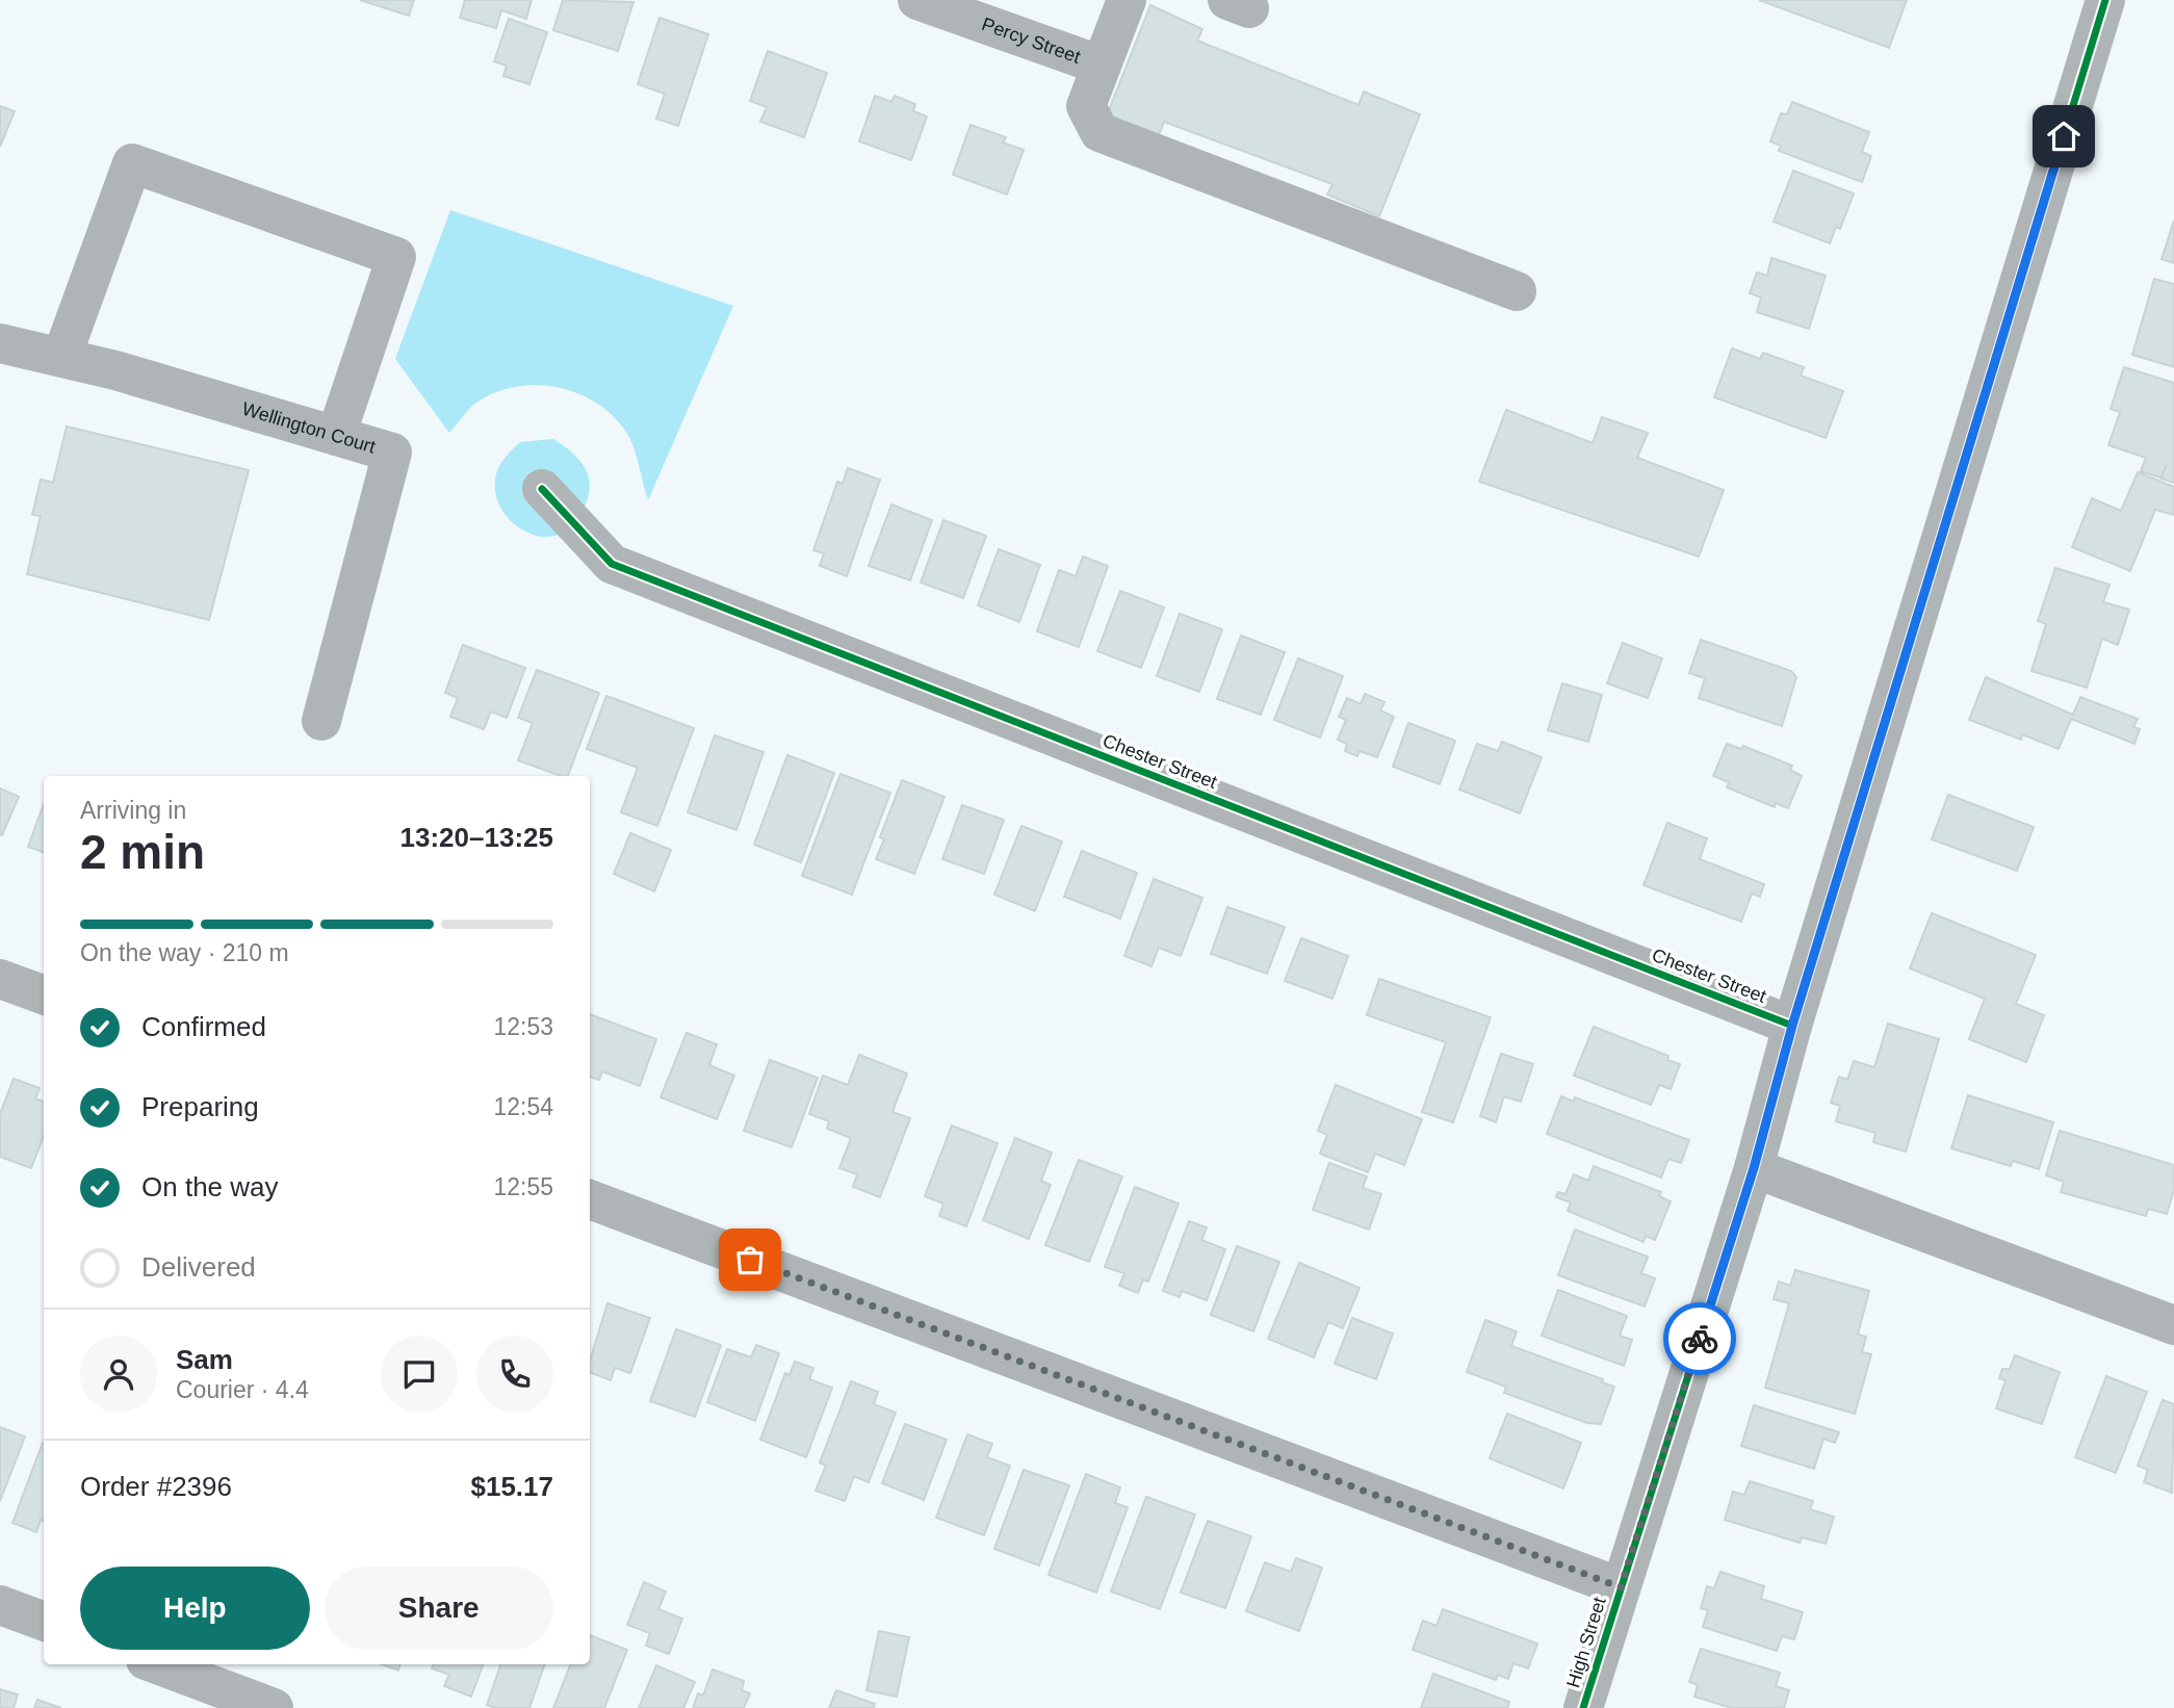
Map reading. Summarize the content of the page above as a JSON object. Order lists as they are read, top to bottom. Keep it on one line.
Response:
{"streets":{"street":["Percy Street","Wellington Court","Chester Street","High Street"]},"crossings":[["Chester Street","High Street"]],"page":{"heading":["2 min","Arriving in","13:20–13:25"],"panel":["Sam","Courier · 4.4","Order #2396","$15.17"],"bar":"On the way · 210 m","list":[["Confirmed","12:53"],["Preparing","12:54"],["On the way","12:55"],"Delivered"],"buttons":["Help","Share"]}}
